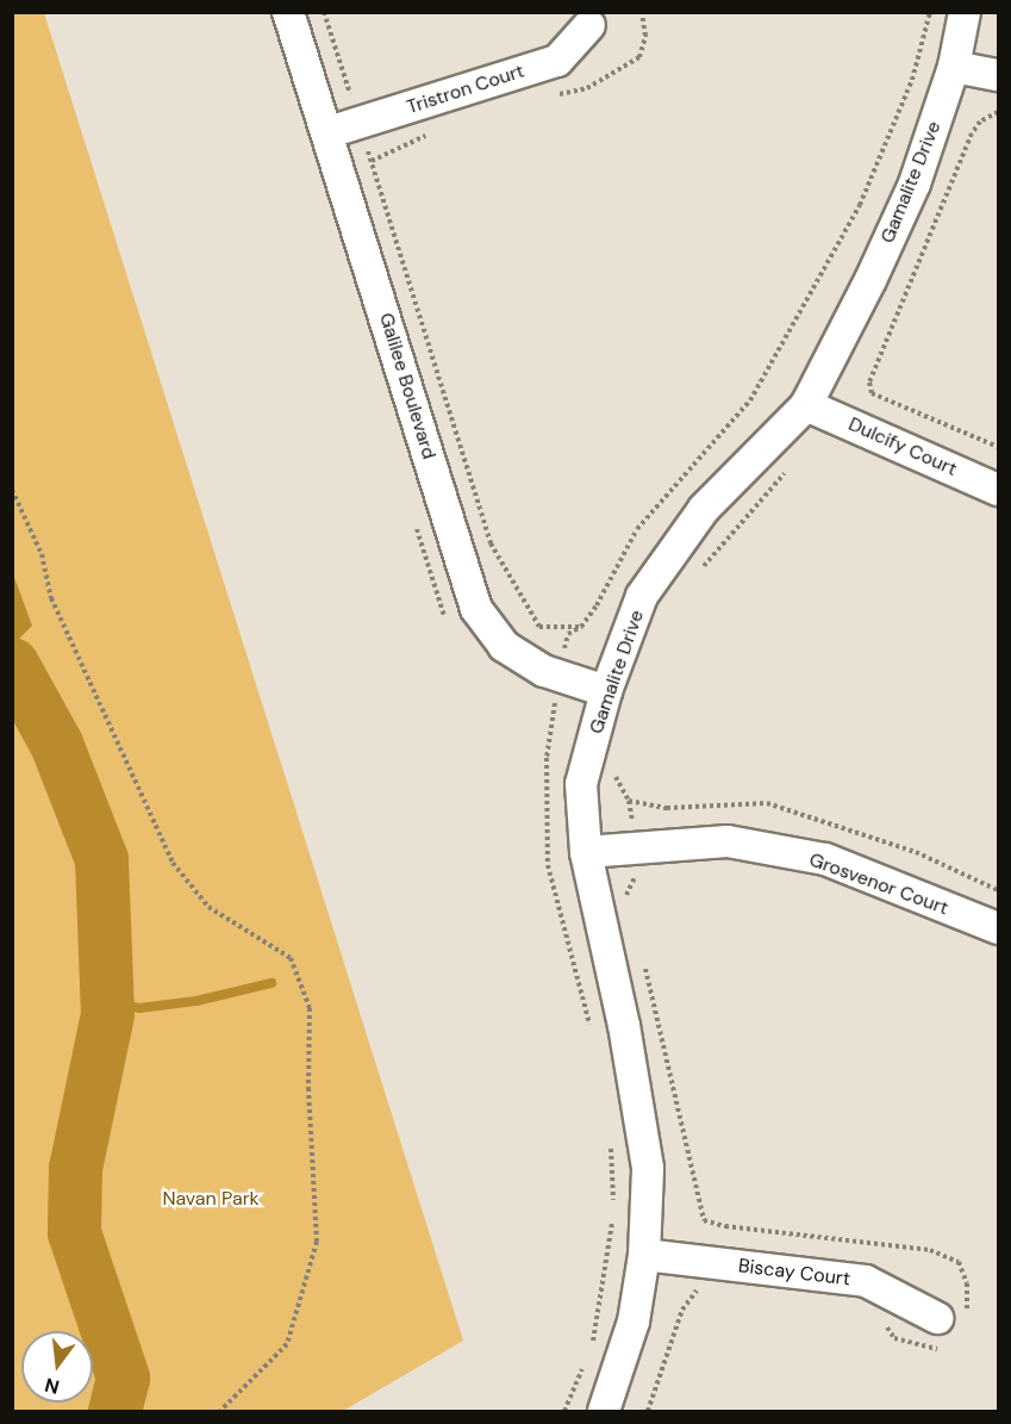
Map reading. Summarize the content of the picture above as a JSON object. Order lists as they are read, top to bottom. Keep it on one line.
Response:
{"streets":{"street":["Tristron Court","Gamalite Drive","Galilee Boulevard","Dulcify Court","Grosvenor Court","Biscay Court"]},"crossings":[["Tristron Court","Galilee Boulevard"],["Gamalite Drive","Galilee Boulevard"],["Gamalite Drive","Dulcify Court"],["Gamalite Drive","Grosvenor Court"],["Gamalite Drive","Biscay Court"]],"parks":["Navan Park"],"north":"bottom"}
